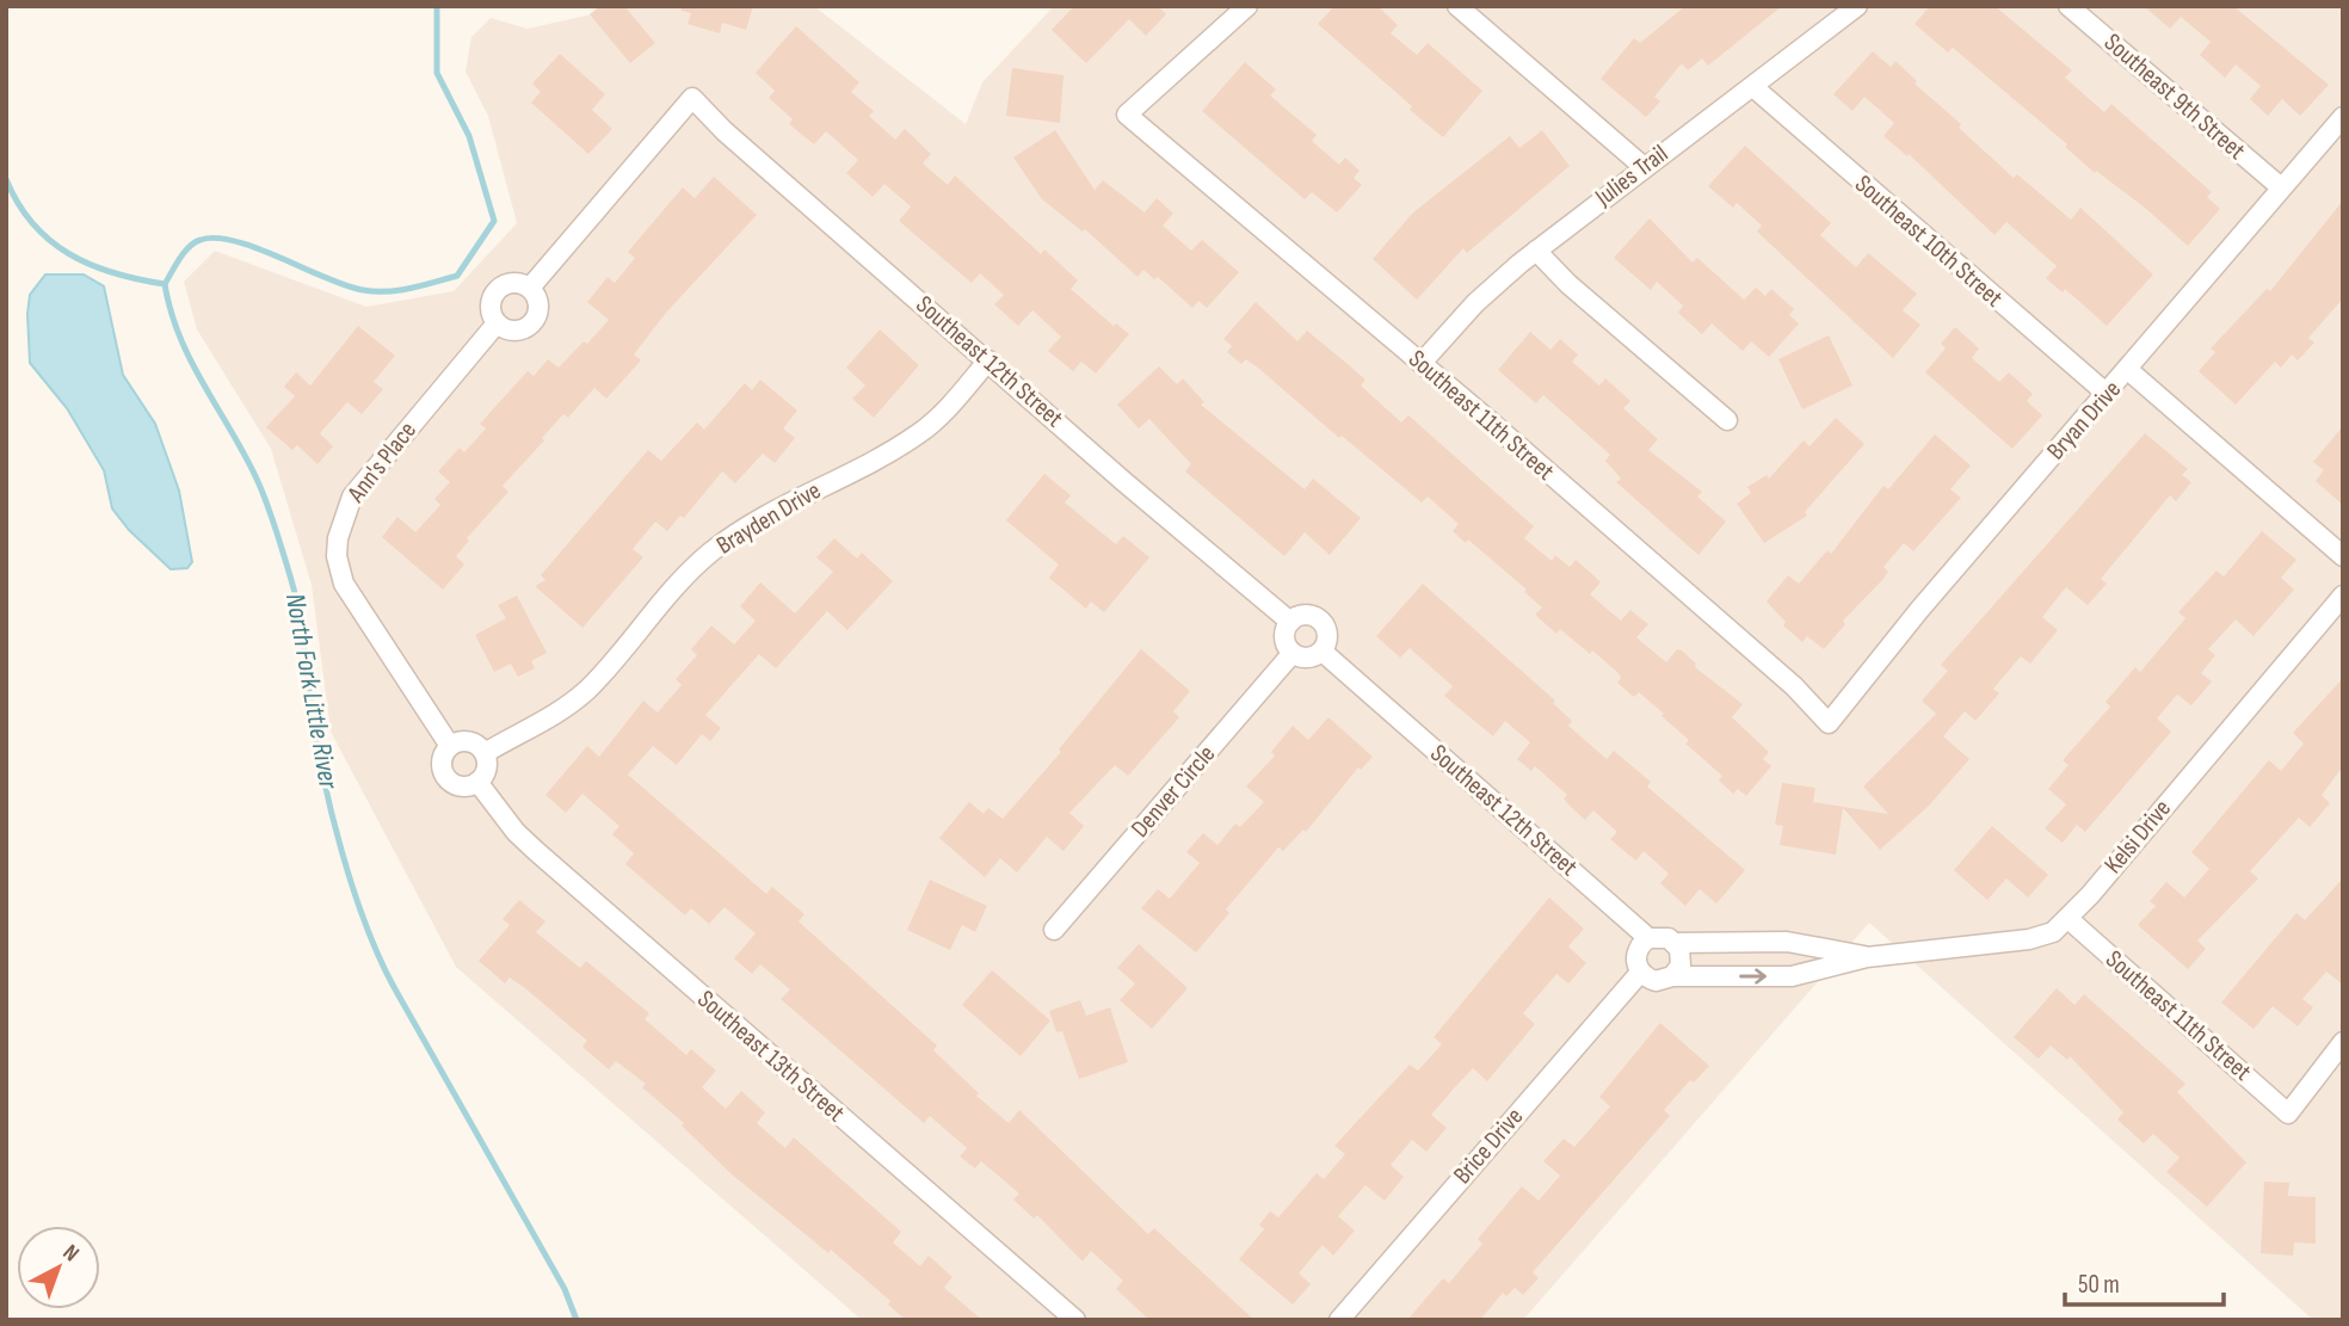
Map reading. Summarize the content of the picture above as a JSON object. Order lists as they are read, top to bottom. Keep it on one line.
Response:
{"streets":{"street":["Southeast 9th Street","Julies Trail","Southeast 10th Street","Southeast 12th Street","Southeast 11th Street","Bryan Drive","Ann's Place","Brayden Drive","Denver Circle","Kelsi Drive","Southeast 13th Street","Brice Drive"]},"crossings":[["Southeast 9th Street","Bryan Drive"],["Julies Trail","Southeast 10th Street"],["Julies Trail","Southeast 11th Street"],["Southeast 10th Street","Bryan Drive"],["Southeast 12th Street","Ann's Place"],["Southeast 12th Street","Brayden Drive"],["Southeast 12th Street","Denver Circle"],["Southeast 12th Street","Kelsi Drive"],["Southeast 12th Street","Brice Drive"],["Southeast 11th Street","Bryan Drive"],["Southeast 11th Street","Kelsi Drive"],["Ann's Place","Brayden Drive"],["Ann's Place","Southeast 13th Street"],["Brayden Drive","Southeast 13th Street"],["Kelsi Drive","Brice Drive"]],"water":["North Fork Little River"],"scale_bar":"50 m","north":"top right"}
